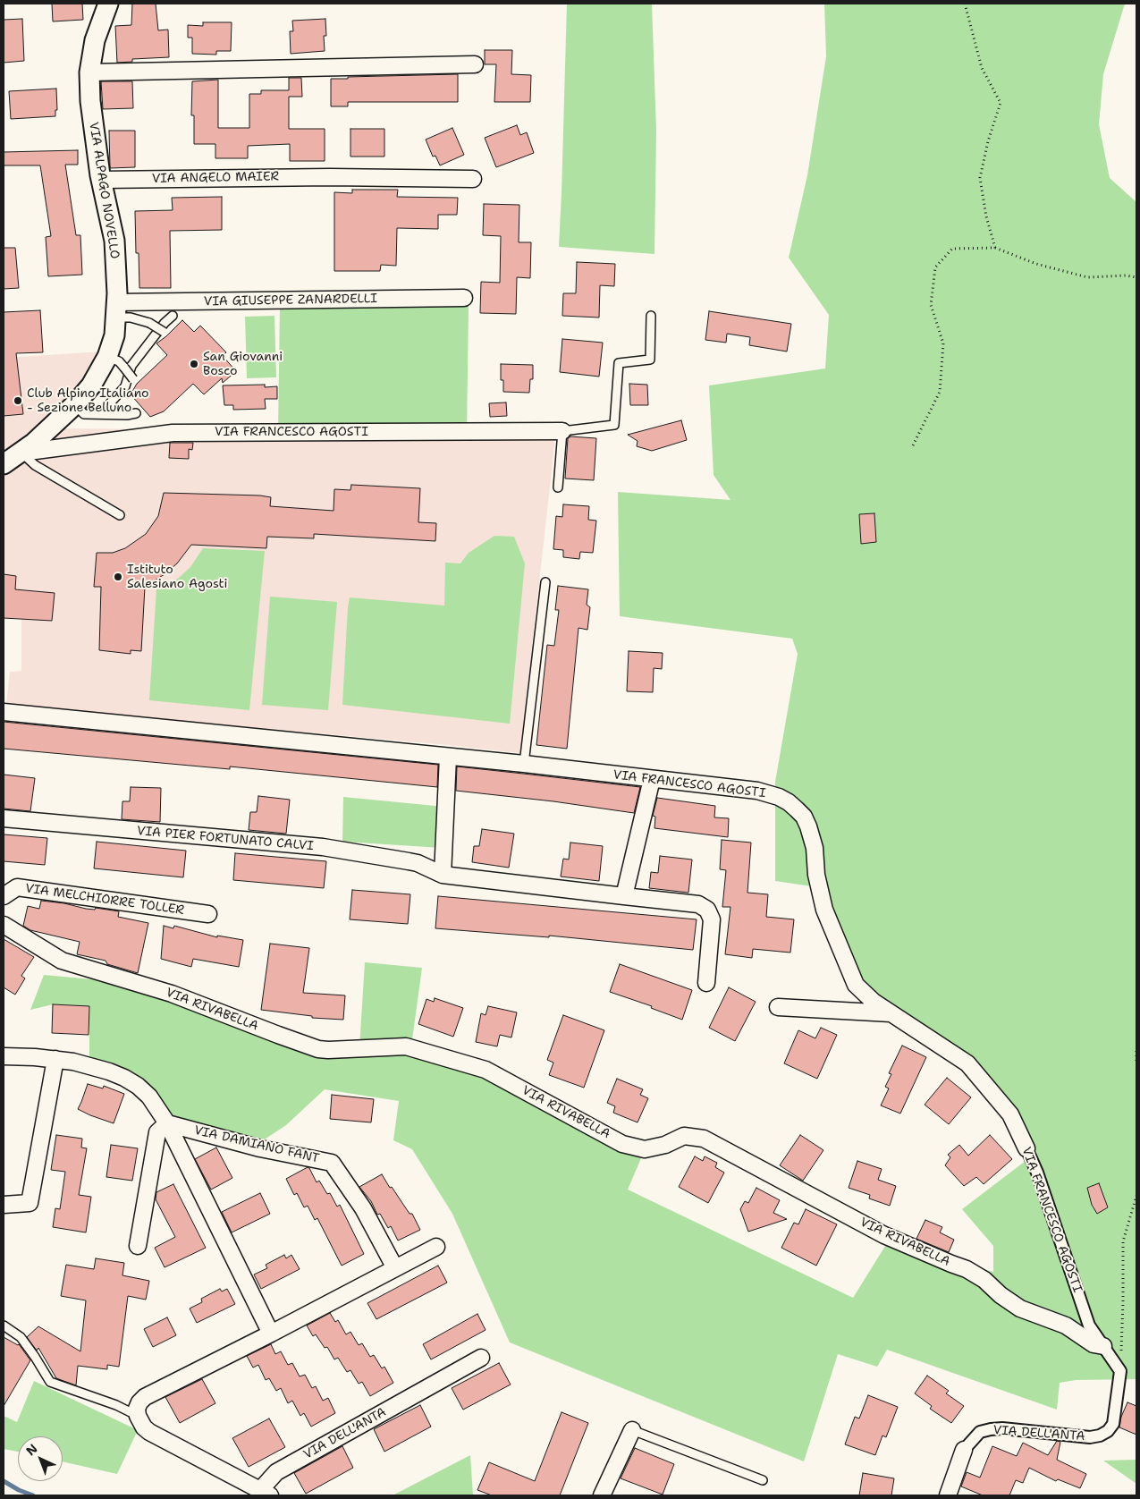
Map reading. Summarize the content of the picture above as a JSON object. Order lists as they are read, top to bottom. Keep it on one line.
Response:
{"streets":{"street":["VIA ANGELO MAIER","VIA ALPAGO NOVELLO","VIA GIUSEPPE ZANARDELLI","VIA FRANCESCO AGOSTI","VIA PIER FORTUNATO CALVI","VIA MELCHIORRE TOLLER","VIA RIVABELLA","VIA DAMIANO FANT","VIA DELL'ANTA"]},"crossings":[["VIA ANGELO MAIER","VIA ALPAGO NOVELLO"],["VIA ALPAGO NOVELLO","VIA GIUSEPPE ZANARDELLI"],["VIA FRANCESCO AGOSTI","VIA RIVABELLA"],["VIA FRANCESCO AGOSTI","VIA DELL'ANTA"]],"places":["San Giovanni Bosco","Club Alpino Italiano - Sezione Belluno","Istituto Salesiano Agosti"],"north":"top left"}
